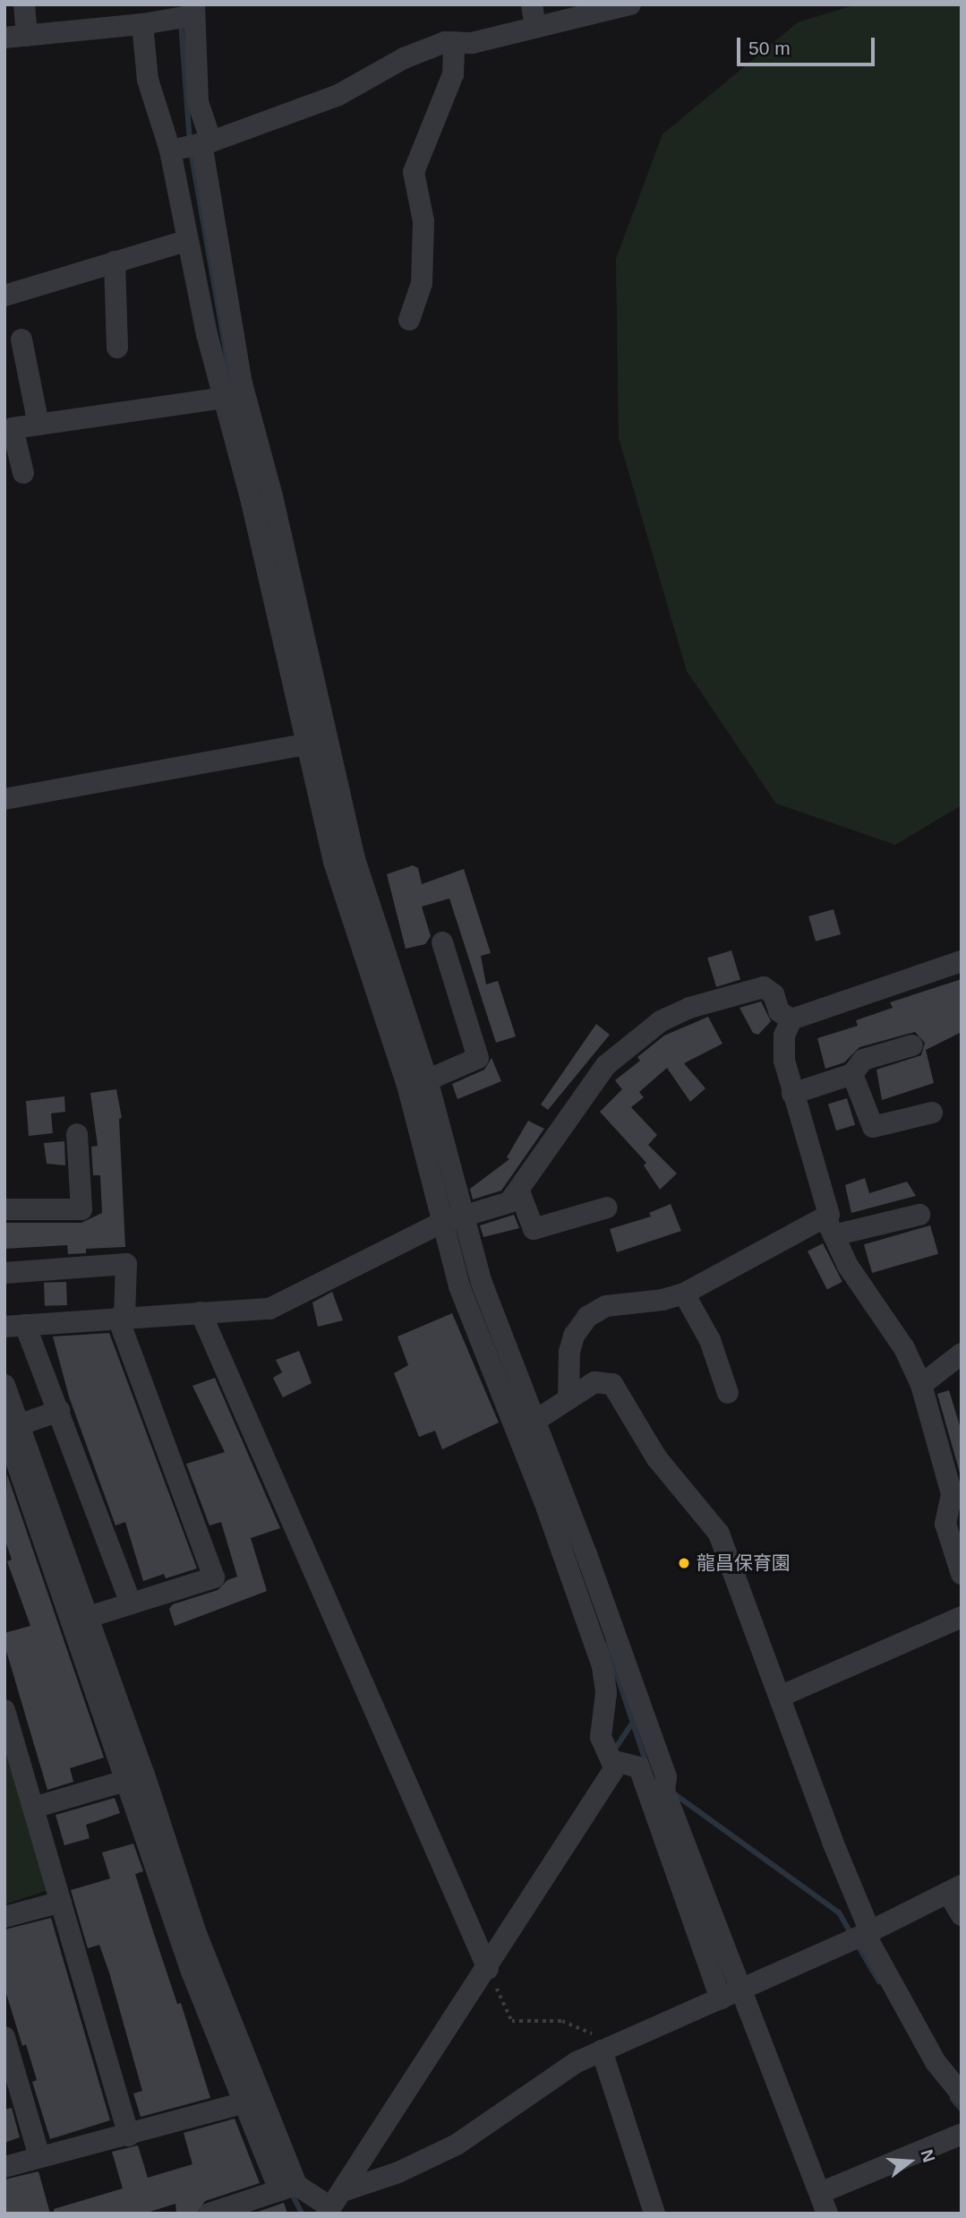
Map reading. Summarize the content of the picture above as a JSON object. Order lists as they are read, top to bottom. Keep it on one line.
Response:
{"places":["龍昌保育園"],"scale_bar":"50 m","north":"right"}
